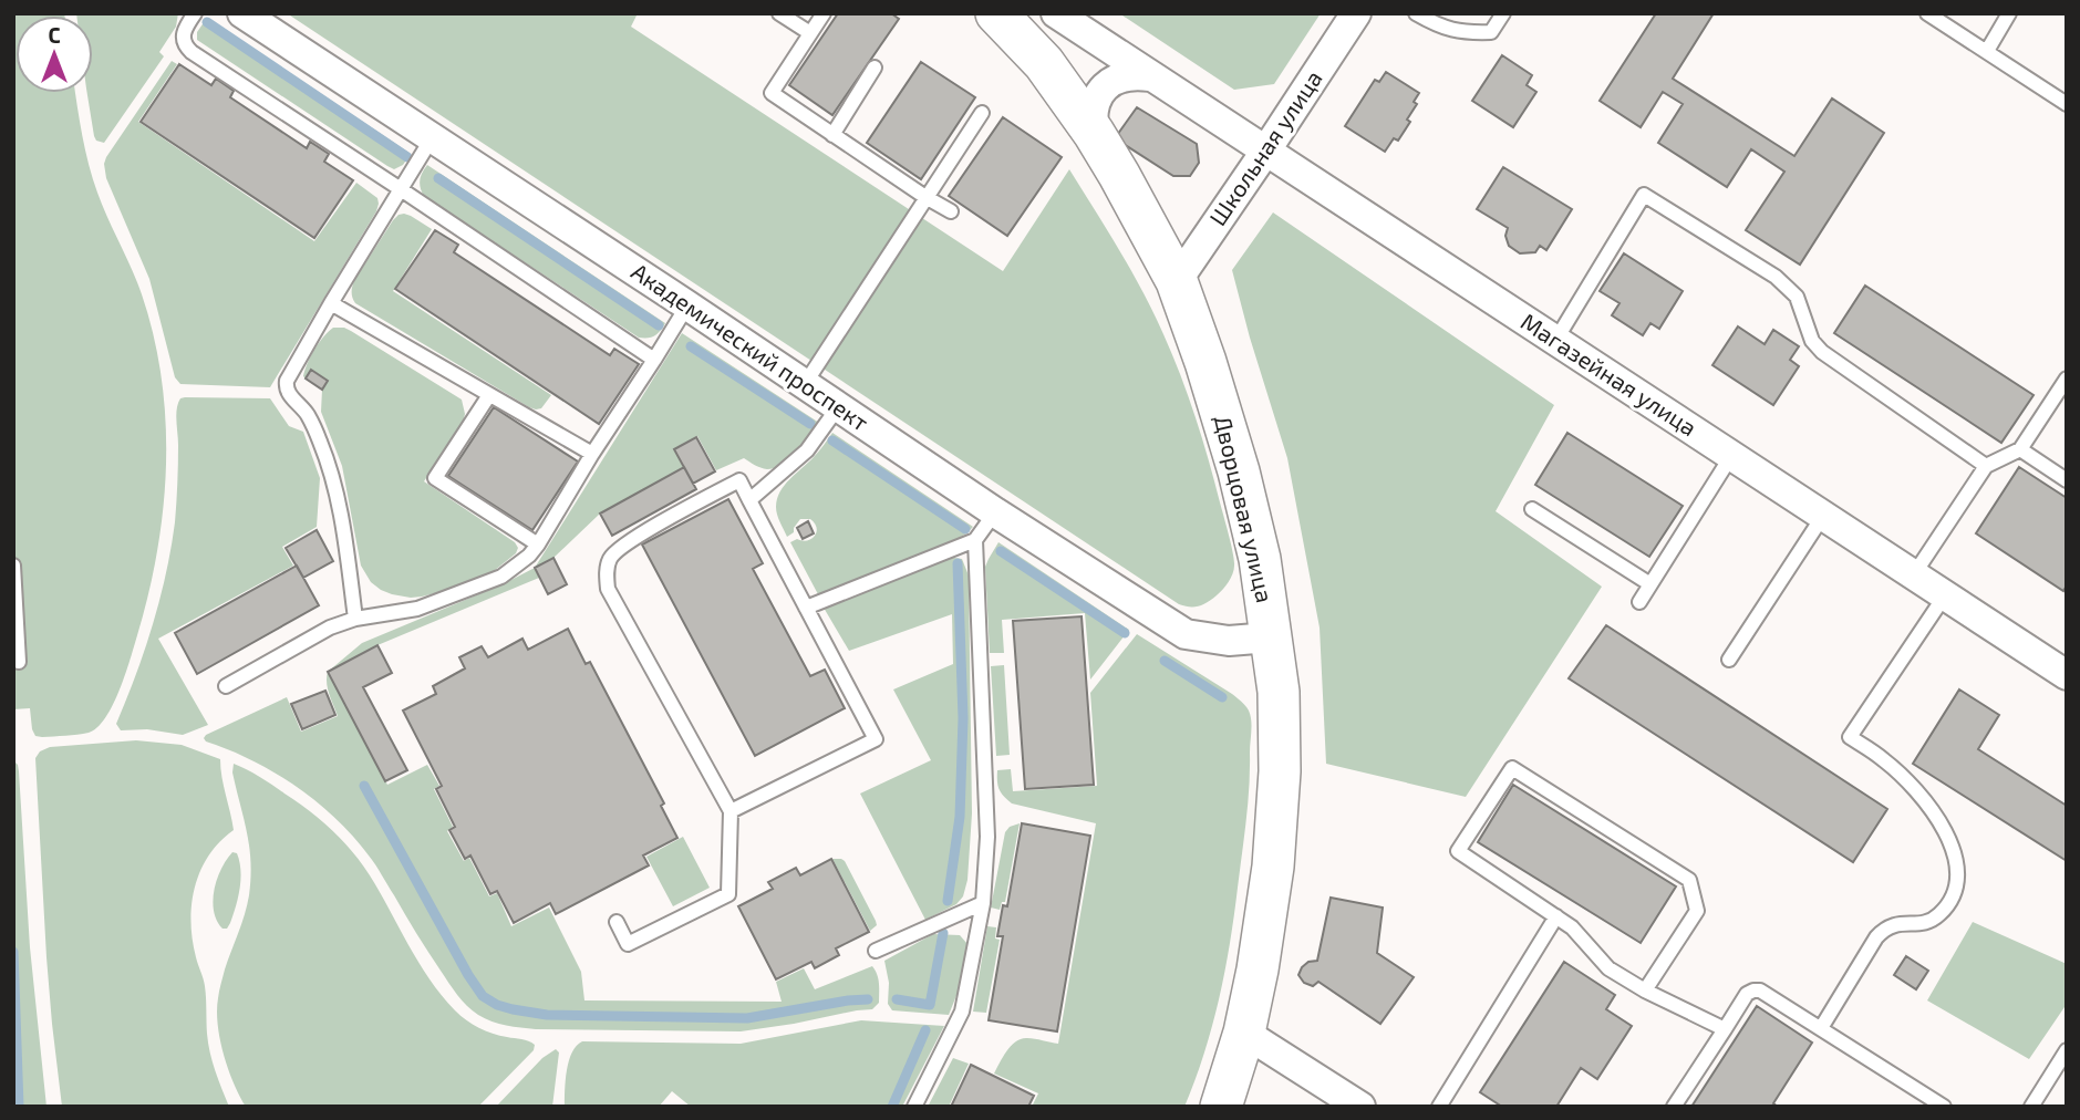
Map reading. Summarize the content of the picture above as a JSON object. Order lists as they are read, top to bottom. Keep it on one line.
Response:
{"streets":{"main road":["Дворцовая улица"],"street":["Школьная улица","Академический проспект","Магазейная улица"]},"crossings":[["Школьная улица","Магазейная улица"],["Школьная улица","Дворцовая улица"],["Академический проспект","Дворцовая улица"]],"north":"top"}
